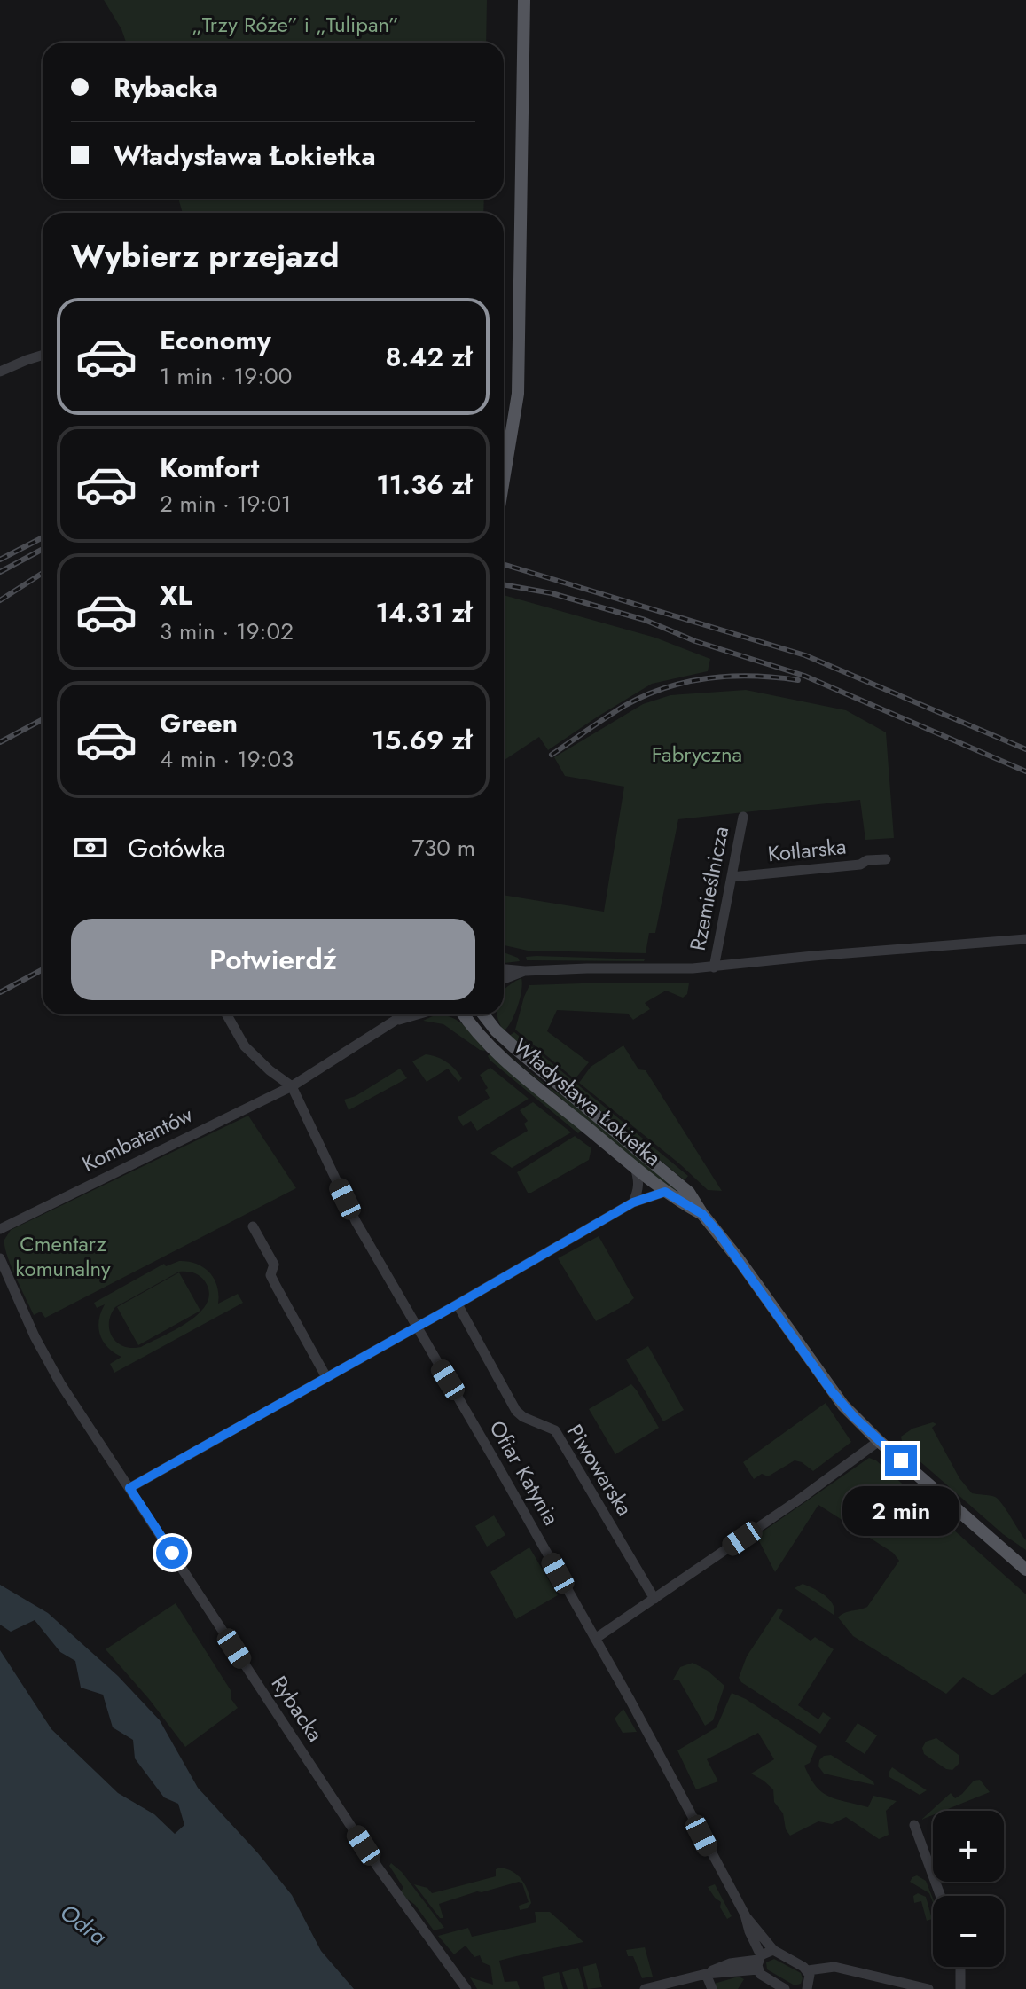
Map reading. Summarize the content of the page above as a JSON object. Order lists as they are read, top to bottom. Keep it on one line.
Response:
{"streets":{"main road":["Władysława Łokietka"],"street":["Kotlarska","Rzemieślnicza","Kombatantów","Piwowarska","Ofiar Katynia","Rybacka"]},"crossings":[["Kotlarska","Rzemieślnicza"],["Kombatantów","Ofiar Katynia"]],"water":["Odra"],"parks":["„Trzy Róże” i „Tulipan”","Fabryczna","Cmentarz komunalny"],"page":{"banner":["Rybacka","Władysława Łokietka"],"heading":"Wybierz przejazd","list":[{"name":"Economy","note":"1 min · 19:00","value":"8.42 zł"},{"name":"Komfort","note":"2 min · 19:01","value":"11.36 zł"},{"name":"XL","note":"3 min · 19:02","value":"14.31 zł"},{"name":"Green","note":"4 min · 19:03","value":"15.69 zł"}],"pay":["Gotówka","730 m"],"buttons":"Potwierdź","bubble":"2 min","map_buttons":["+","−"]}}
